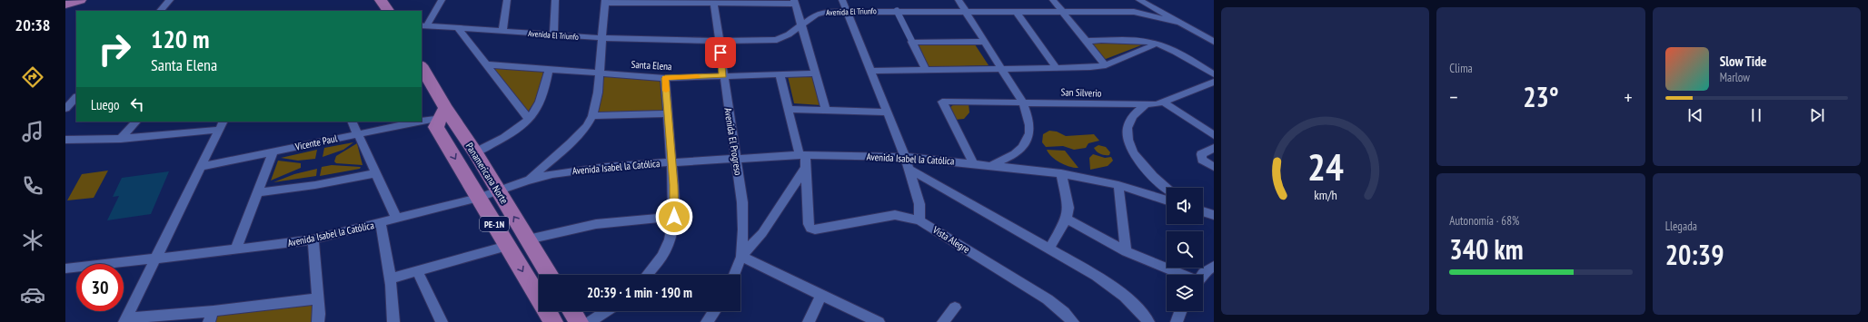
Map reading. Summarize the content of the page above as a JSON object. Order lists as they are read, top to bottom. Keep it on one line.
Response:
{"streets":{"highway":["Panamericana Norte","PE-1N"],"street":["Avenida El Triunfo","Santa Elena","San Silverio","Avenida El Progreso","Vicente Paul","Avenida Isabel la Católica","Vista Alegre"]},"crossings":[["Avenida El Triunfo","Avenida El Progreso"],["Santa Elena","Avenida El Progreso"],["San Silverio","Avenida Isabel la Católica"],["Avenida El Progreso","Avenida Isabel la Católica"],["Vicente Paul","Panamericana Norte"],["Avenida Isabel la Católica","Panamericana Norte"]],"page":{"tabs":"20:38","tile":["Clima",["Autonomía · 68%","340 km"],["Llegada","20:39"]],"turn":["120 m","Santa Elena"],"song":["Slow Tide","Marlow"],"heat":["−","23°","+"],"then":"Luego","limit":"30","trip":"20:39 · 1 min · 190 m","gauge":["24","km/h"]}}
